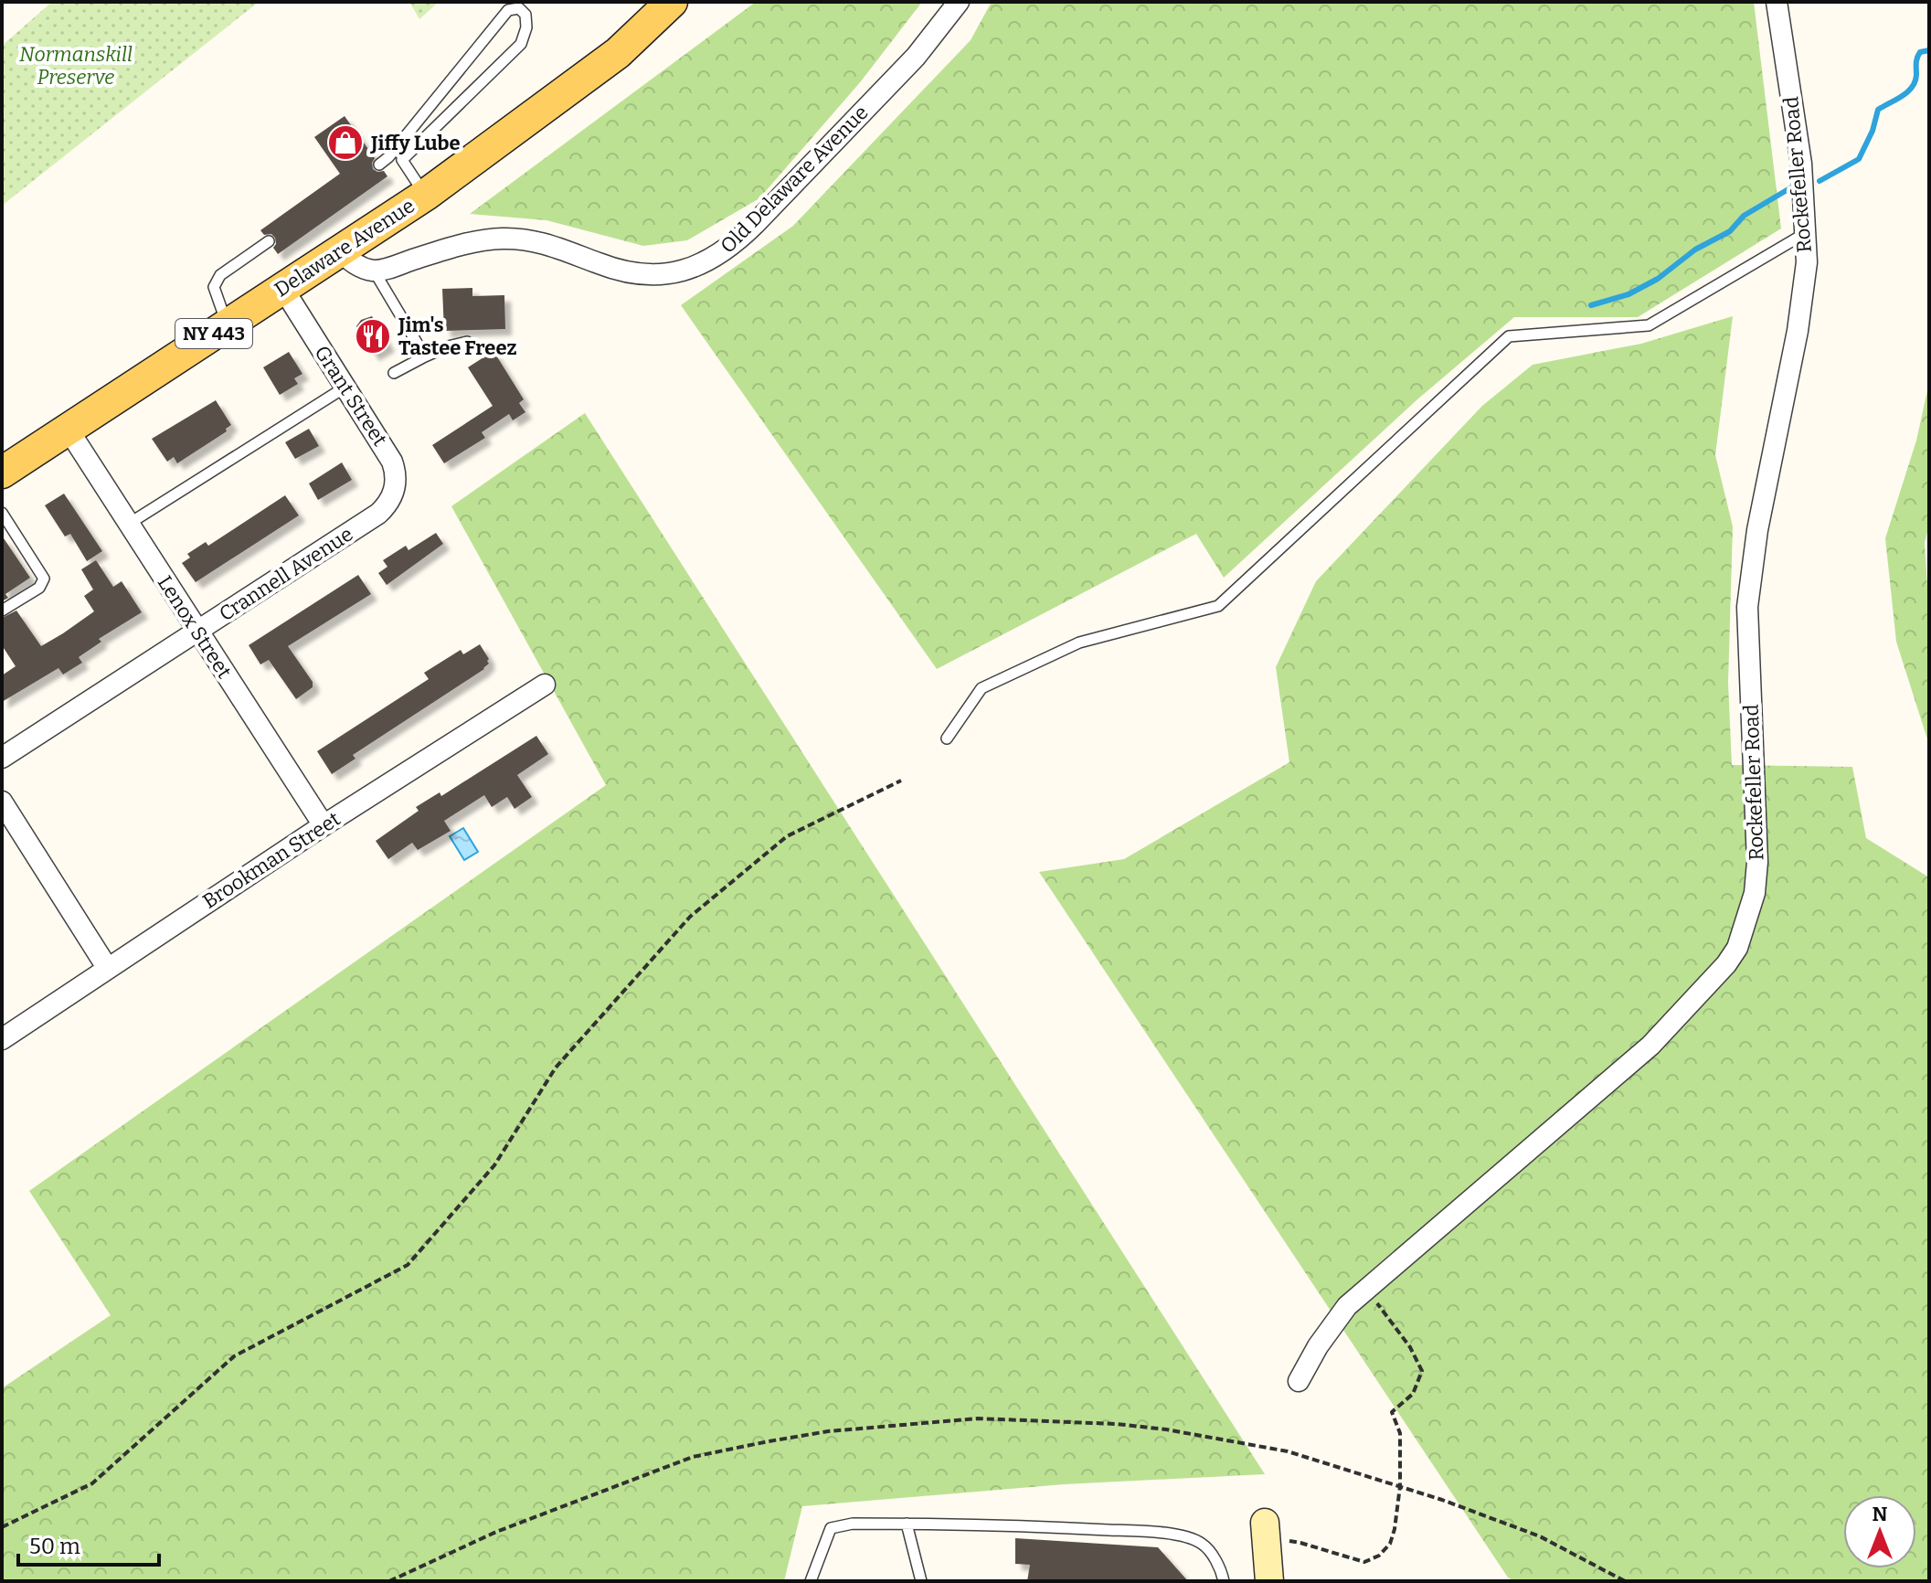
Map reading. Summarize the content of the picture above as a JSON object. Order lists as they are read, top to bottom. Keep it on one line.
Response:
{"streets":{"main road":["Delaware Avenue","NY 443"],"street":["Rockefeller Road","Old Delaware Avenue","Grant Street","Crannell Avenue","Lenox Street","Brookman Street"]},"crossings":[["Delaware Avenue","Grant Street"],["Delaware Avenue","Lenox Street"],["Grant Street","Crannell Avenue"],["Crannell Avenue","Lenox Street"],["Lenox Street","Brookman Street"]],"parks":["Normanskill Preserve"],"places":{"shop":["Jiffy Lube"],"restaurant":["Jim's Tastee Freez"]},"scale_bar":"50 m","north":"top"}
